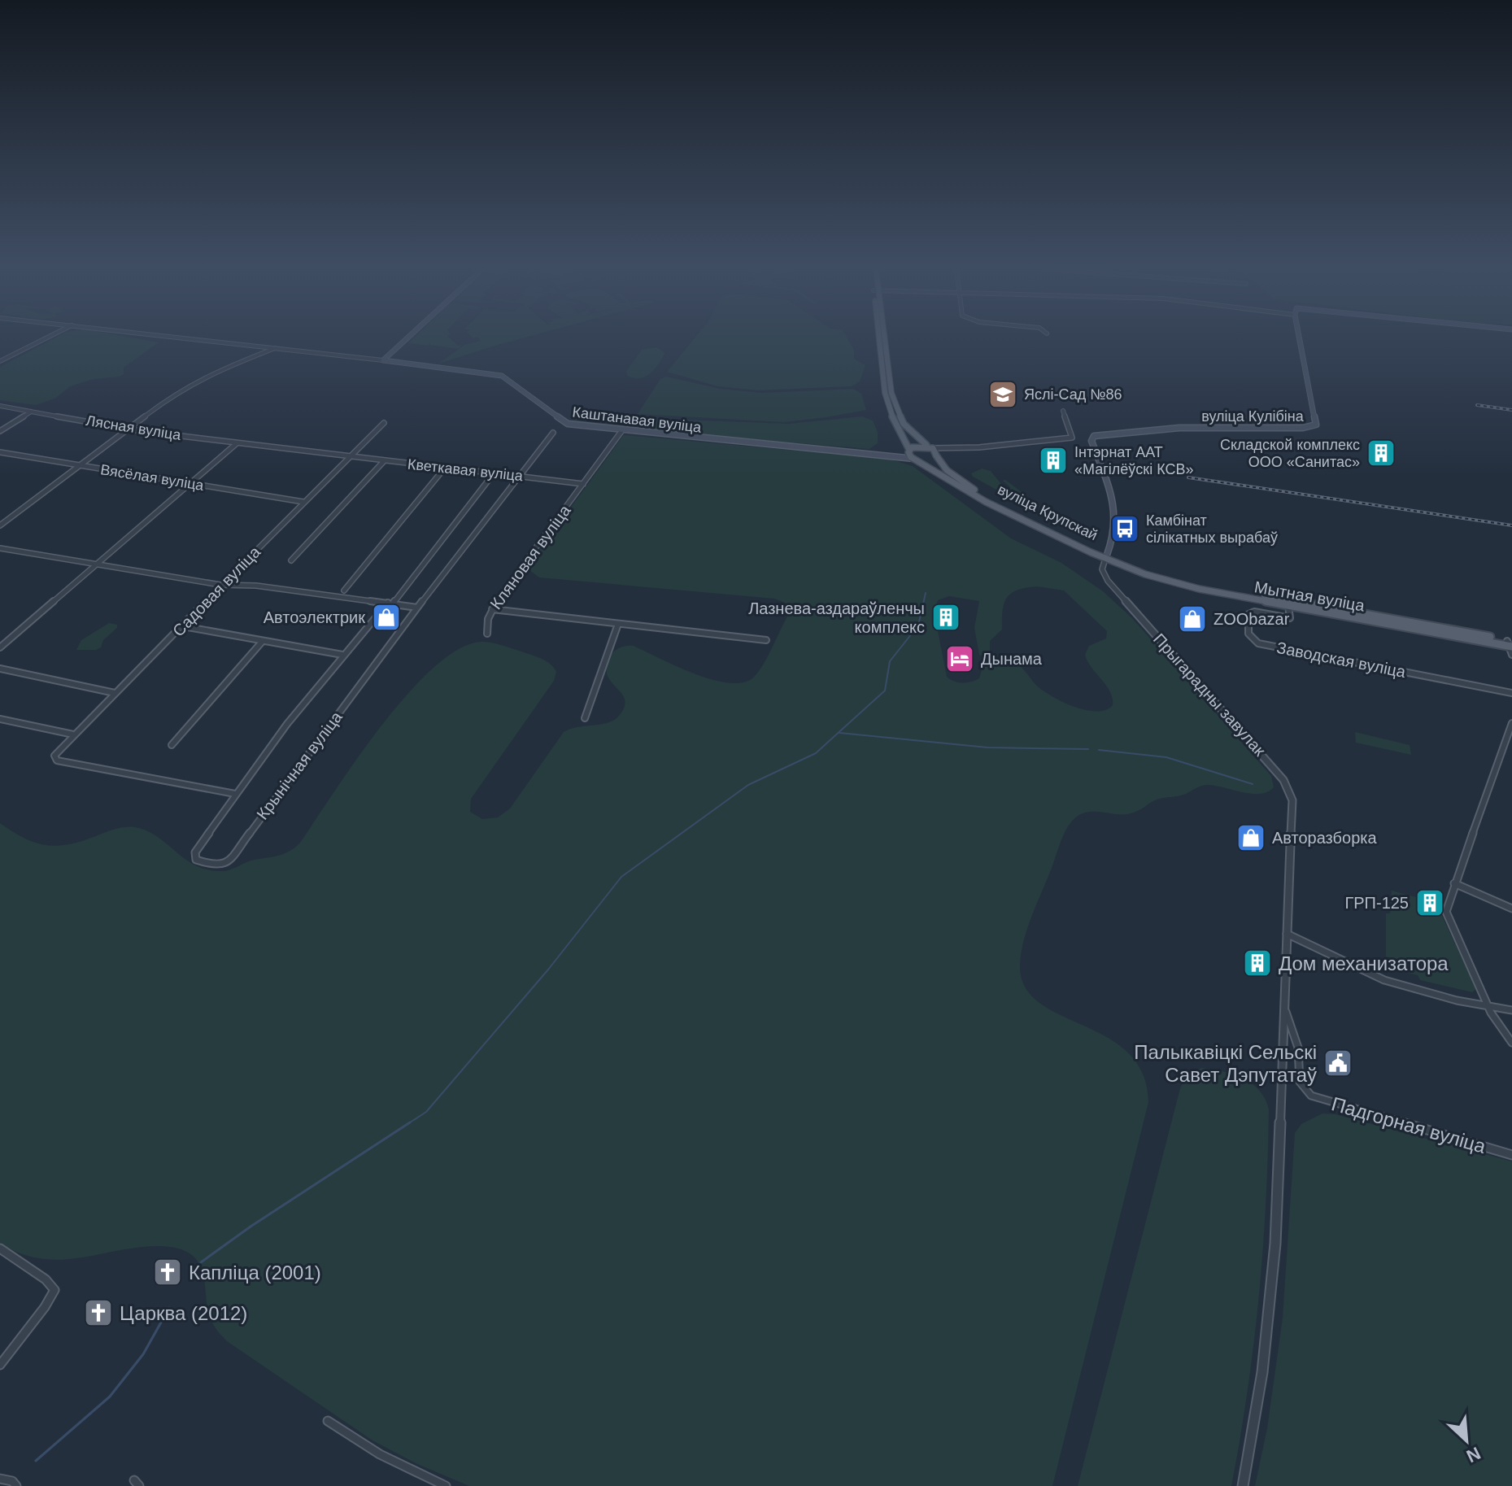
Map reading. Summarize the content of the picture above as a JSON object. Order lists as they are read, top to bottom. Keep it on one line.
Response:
{"streets":{"main road":["вуліца Кулібіна","Каштанавая вуліца","вуліца Крупскай","Мытная вуліца"],"street":["Лясная вуліца","Кветкавая вуліца","Вясёлая вуліца","Кляновая вуліца","Садовая вуліца","Заводская вуліца","Прыгарадны завулак","Крынічная вуліца","Падгорная вуліца"]},"crossings":[["вуліца Кулібіна","вуліца Крупскай"],["Каштанавая вуліца","вуліца Крупскай"],["Каштанавая вуліца","Кляновая вуліца"],["Лясная вуліца","Кветкавая вуліца"],["Лясная вуліца","Садовая вуліца"],["Кветкавая вуліца","Кляновая вуліца"],["Кветкавая вуліца","Садовая вуліца"],["Кветкавая вуліца","Крынічная вуліца"],["Вясёлая вуліца","Садовая вуліца"],["вуліца Крупскай","Мытная вуліца"],["вуліца Крупскай","Прыгарадны завулак"],["Садовая вуліца","Крынічная вуліца"],["Мытная вуліца","Заводская вуліца"],["Мытная вуліца","Прыгарадны завулак"],["Прыгарадны завулак","Падгорная вуліца"]],"places":{"school or university":["Яслі-Сад №86"],"building":["Складской комплекс ООО «Санитас»","Інтэрнат ААТ «Магілёўскі КСВ»","Лазнева-аздараўленчы комплекс","ГРП-125","Дом механизатора"],"bus stop":["Камбінат сілікатных вырабаў"],"shop":["Автоэлектрик","ZOObazar","Авторазборка"],"hotel":["Дынама"],"public building":["Палыкавіцкі Сельскі Савет Дэпутатаў"],"church":["Капліца (2001)","Царква (2012)"]},"north":"bottom right"}
